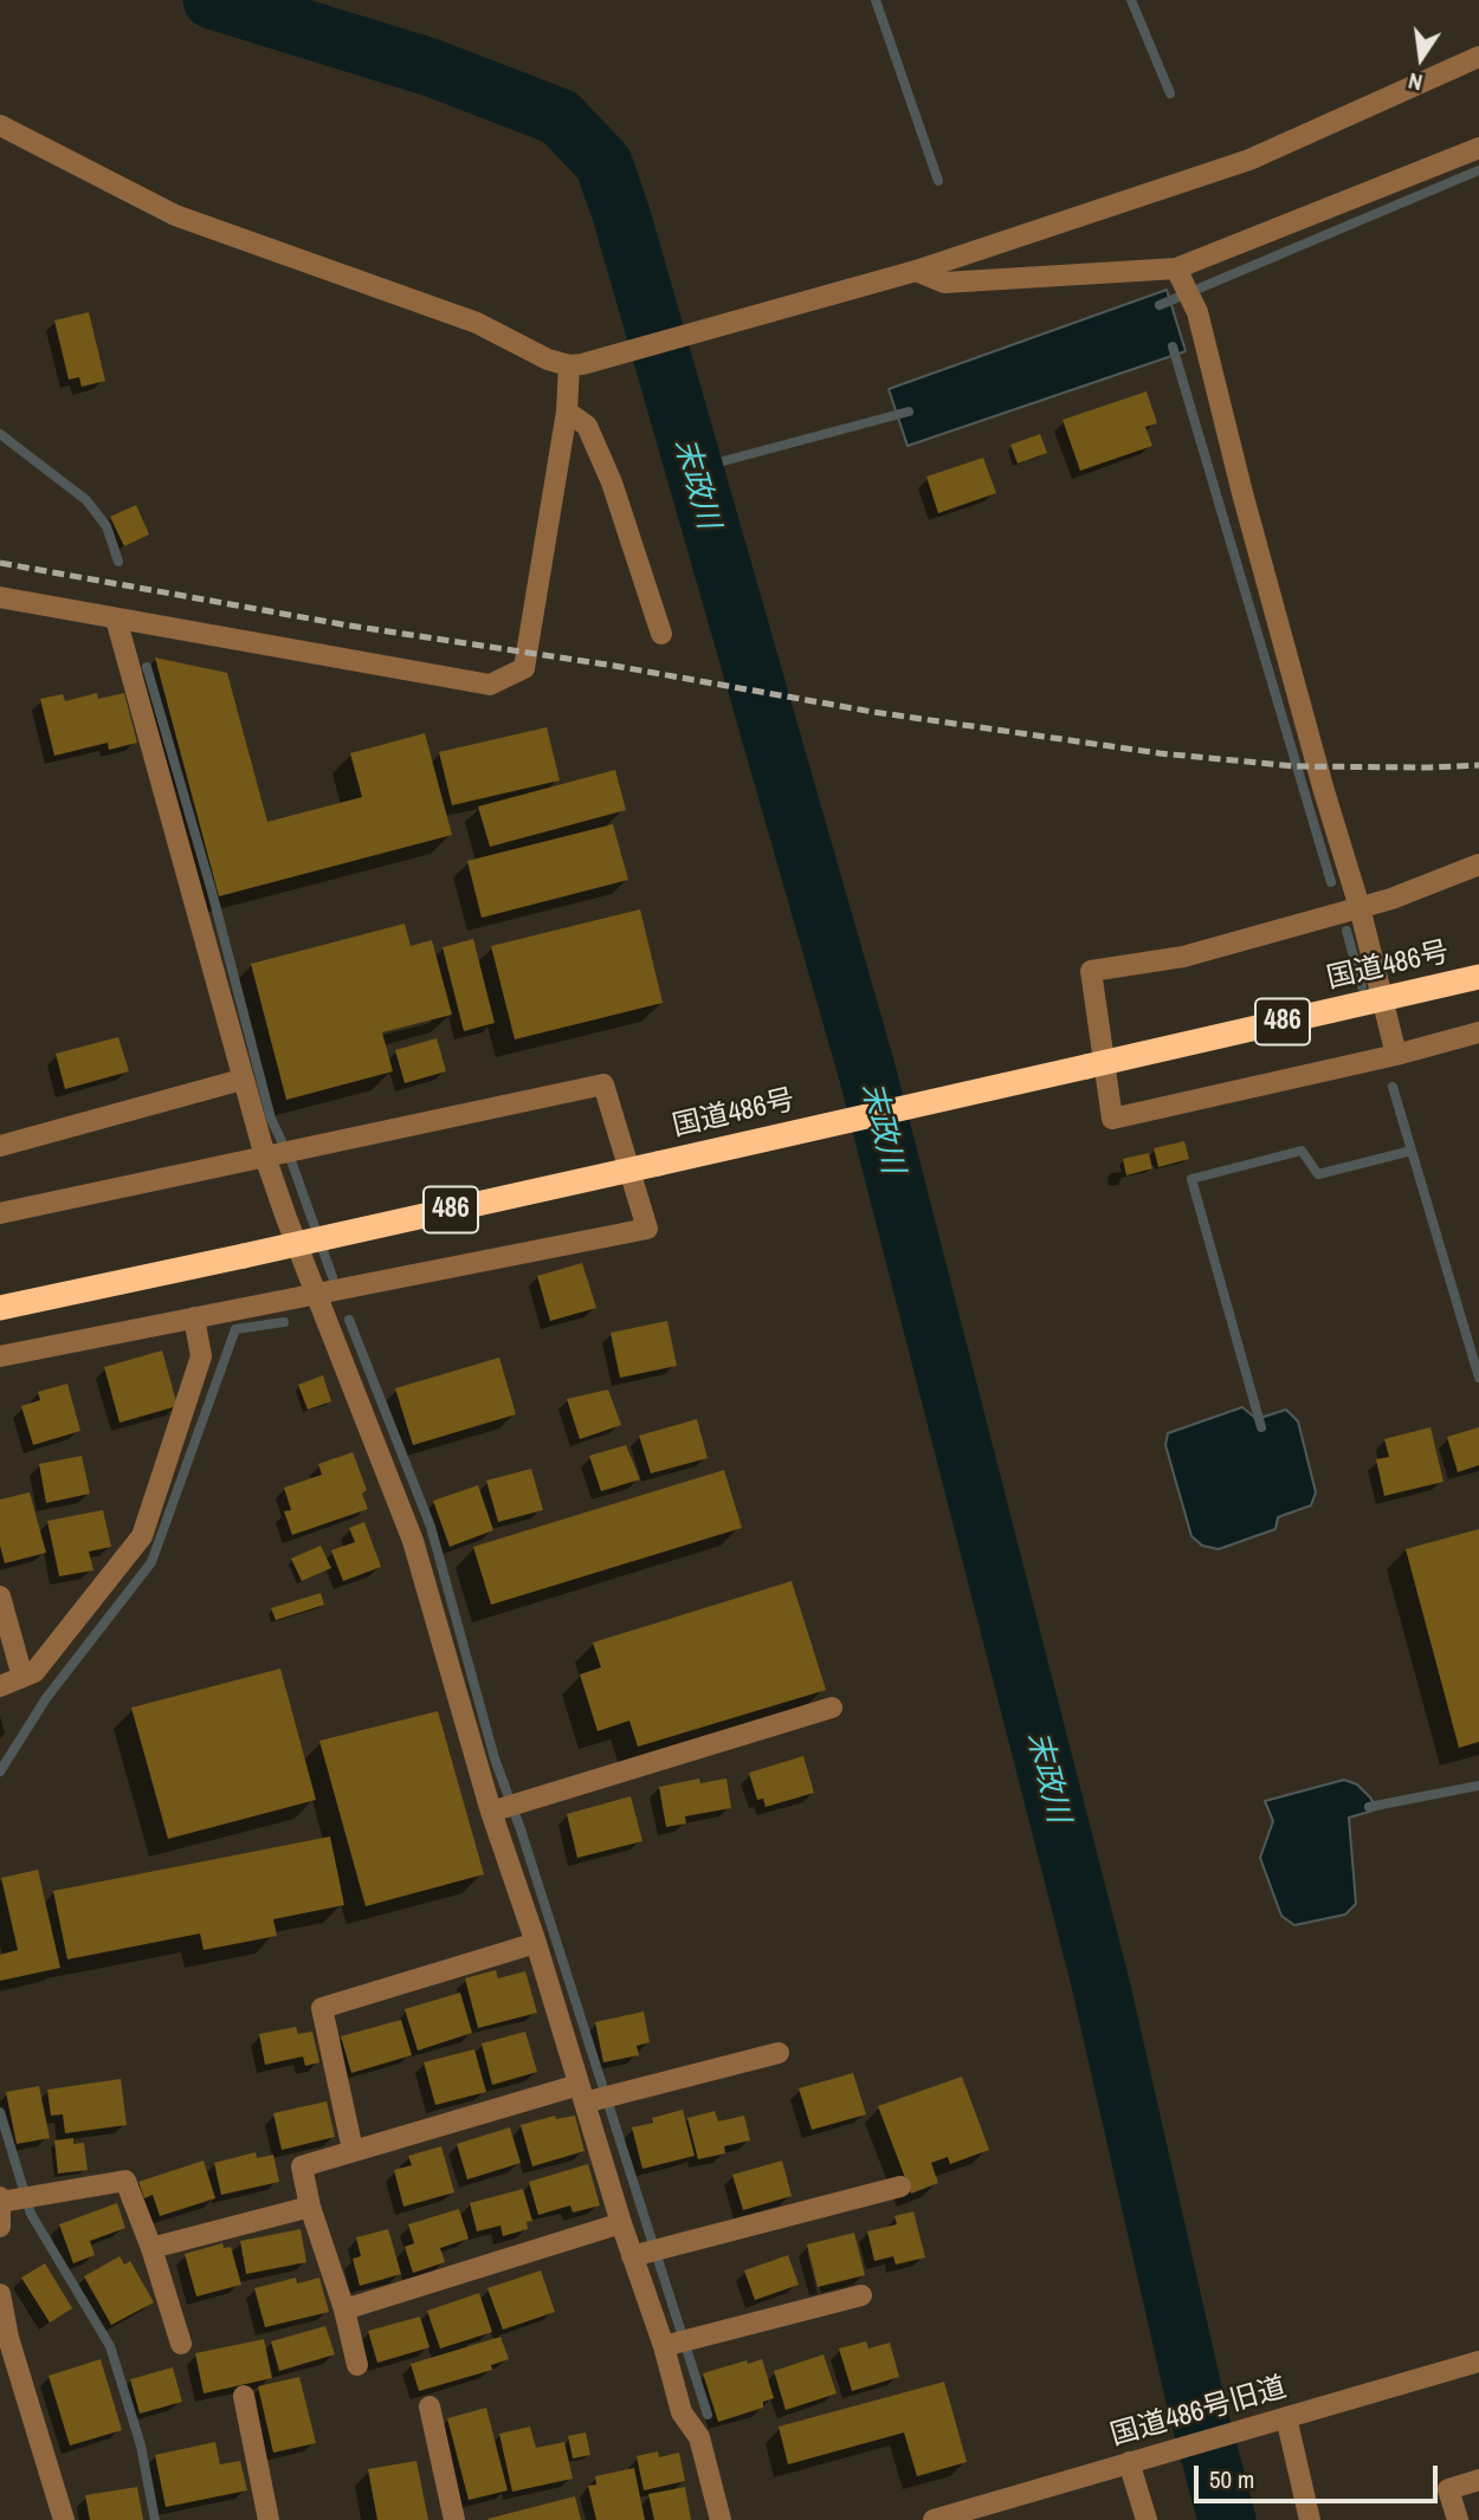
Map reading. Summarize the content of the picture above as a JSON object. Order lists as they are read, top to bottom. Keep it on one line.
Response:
{"streets":{"highway":["国道486号","486"],"street":["国道486号旧道"]},"water":["末政川"],"scale_bar":"50 m","north":"bottom"}
